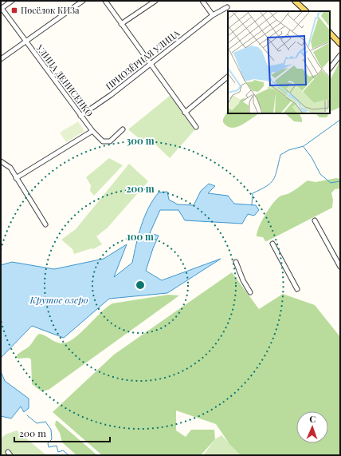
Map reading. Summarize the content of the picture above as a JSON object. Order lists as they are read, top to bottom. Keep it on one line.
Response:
{"streets":{"street":["ПРИОЗЁРНАЯ УЛИЦА","УЛИЦА ДЕНИСЕНКО"]},"crossings":[["ПРИОЗЁРНАЯ УЛИЦА","УЛИЦА ДЕНИСЕНКО"]],"water":["Крутое озеро"],"places":{"transit":["Посёлок КИЗа"]},"scale_bar":"200 m","north":"top","rings":["300 m","200 m","100 m"]}
